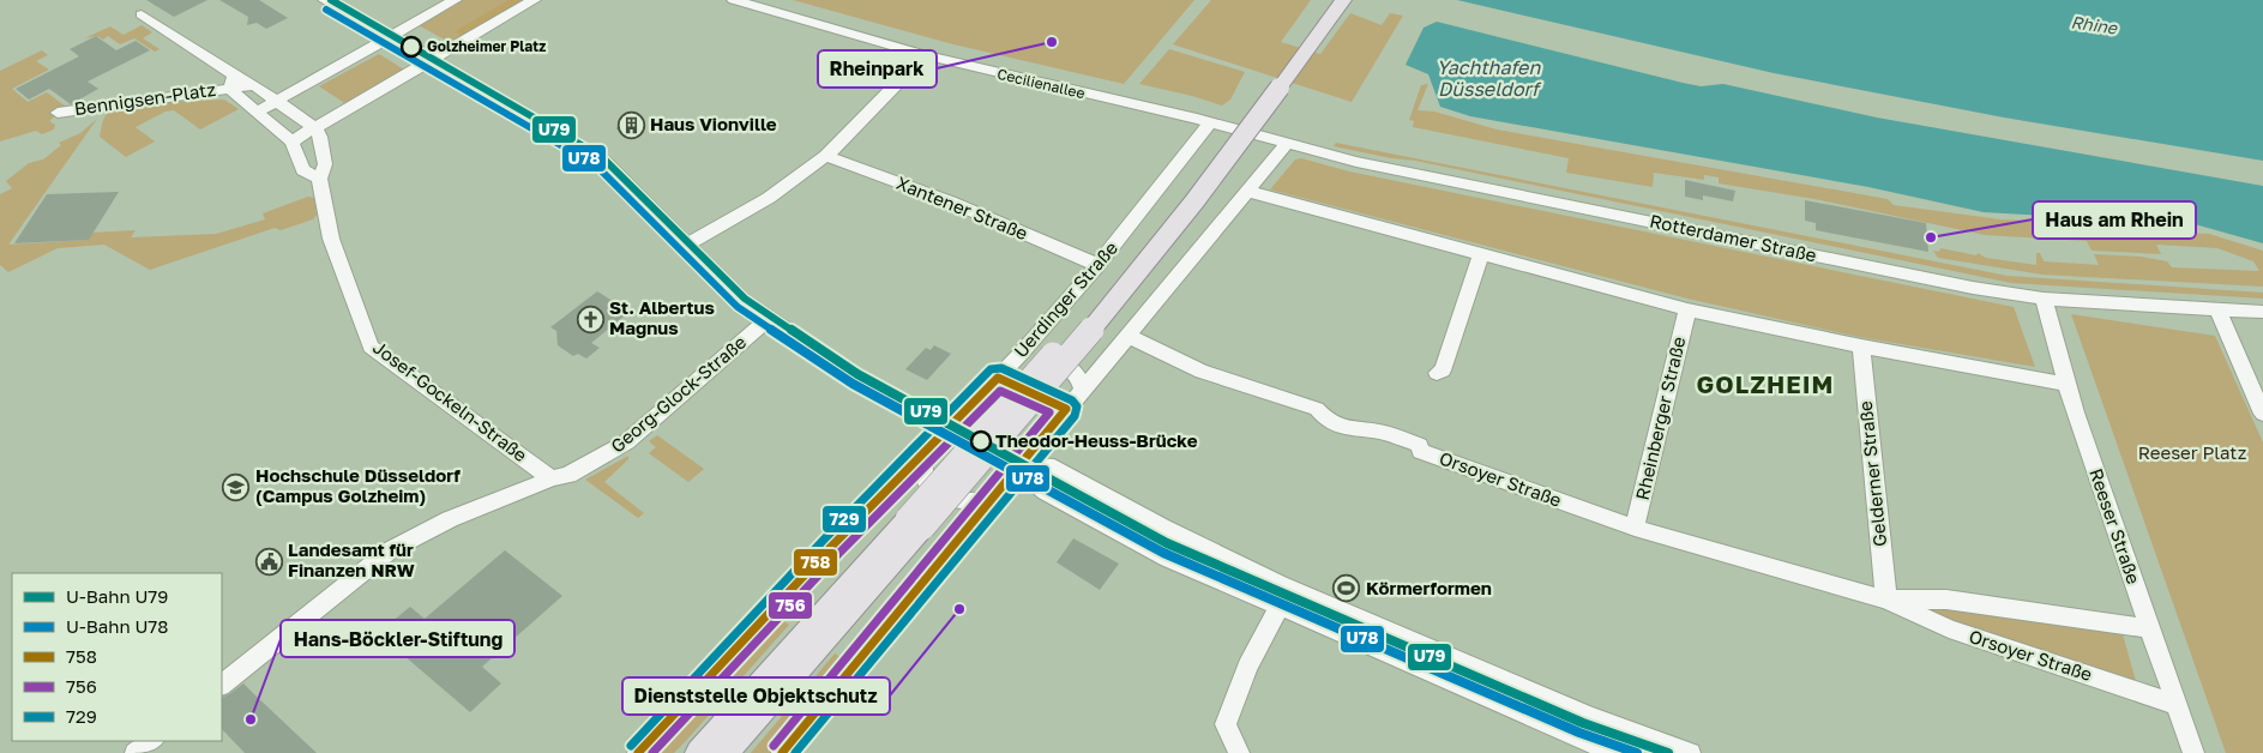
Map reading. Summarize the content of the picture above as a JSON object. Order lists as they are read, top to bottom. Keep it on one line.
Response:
{"streets":{"street":["Cecilienallee","Bennigsen-Platz","Xantener Straße","Rotterdamer Straße","Uerdinger Straße","Georg-Glock-Straße","Josef-Gockeln-Straße","Rheinberger Straße","Gelderner Straße","Orsoyer Straße","Reeser Straße"]},"crossings":[["Cecilienallee","Rotterdamer Straße"],["Cecilienallee","Uerdinger Straße"],["Xantener Straße","Uerdinger Straße"],["Rotterdamer Straße","Uerdinger Straße"],["Rotterdamer Straße","Reeser Straße"],["Georg-Glock-Straße","Josef-Gockeln-Straße"],["Rheinberger Straße","Orsoyer Straße"],["Gelderner Straße","Orsoyer Straße"],["Orsoyer Straße","Reeser Straße"]],"districts":["GOLZHEIM"],"water":["Rhine","Yachthafen Düsseldorf"],"parks":["Reeser Platz"],"places":{"other":["Rheinpark","Golzheimer Platz","Haus am Rhein","Theodor-Heuss-Brücke","Dienststelle Objektschutz","Hans-Böckler-Stiftung"],"building":["Haus Vionville"],"church":["St. Albertus Magnus"],"school or university":["Hochschule Düsseldorf (Campus Golzheim)"],"public building":["Landesamt für Finanzen NRW"],"sports":["Körmerformen"]},"lines":["metro line U79","metro line U78","transit line 729","transit line 758","transit line 756"],"legend":["U-Bahn U79","U-Bahn U78","758","756","729"]}
